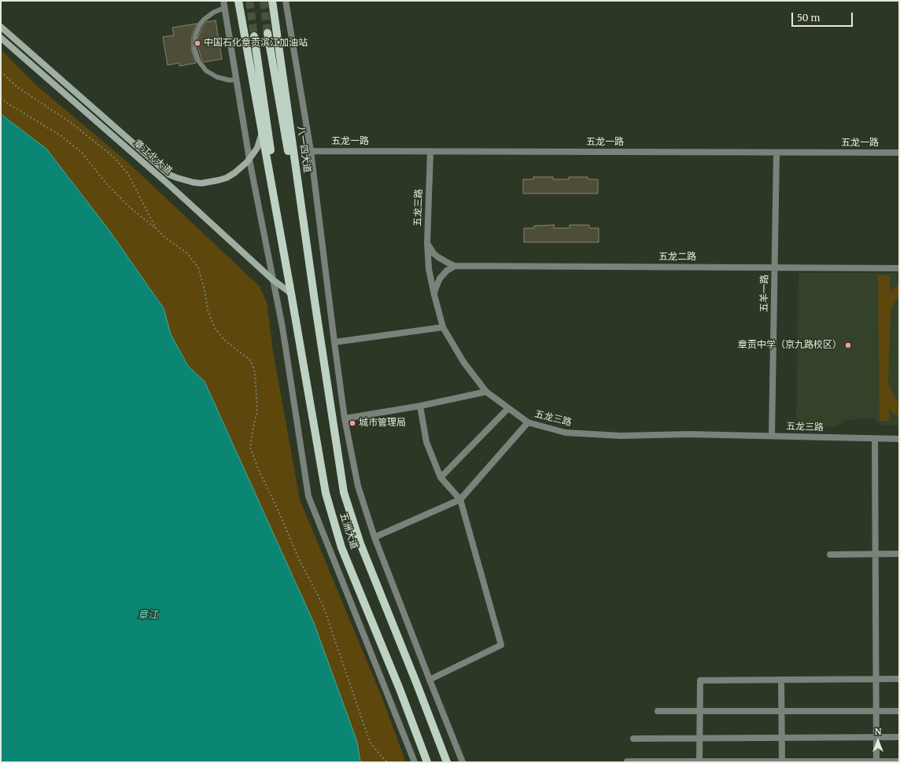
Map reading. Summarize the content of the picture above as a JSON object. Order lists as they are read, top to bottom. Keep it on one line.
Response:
{"streets":{"main road":["八一四大道","章江北大道","五洲大道"],"street":["五龙一路","五龙三路","五龙二路","五羊一路"]},"crossings":[["五龙一路","五龙三路"],["五龙一路","五羊一路"],["八一四大道","五洲大道"],["章江北大道","五洲大道"],["五龙三路","五羊一路"],["五龙二路","五羊一路"]],"water":["章江"],"places":["中国石化章贡滨江加油站","章贡中学（京九路校区）","城市管理局"],"scale_bar":"50 m","north":"top"}
